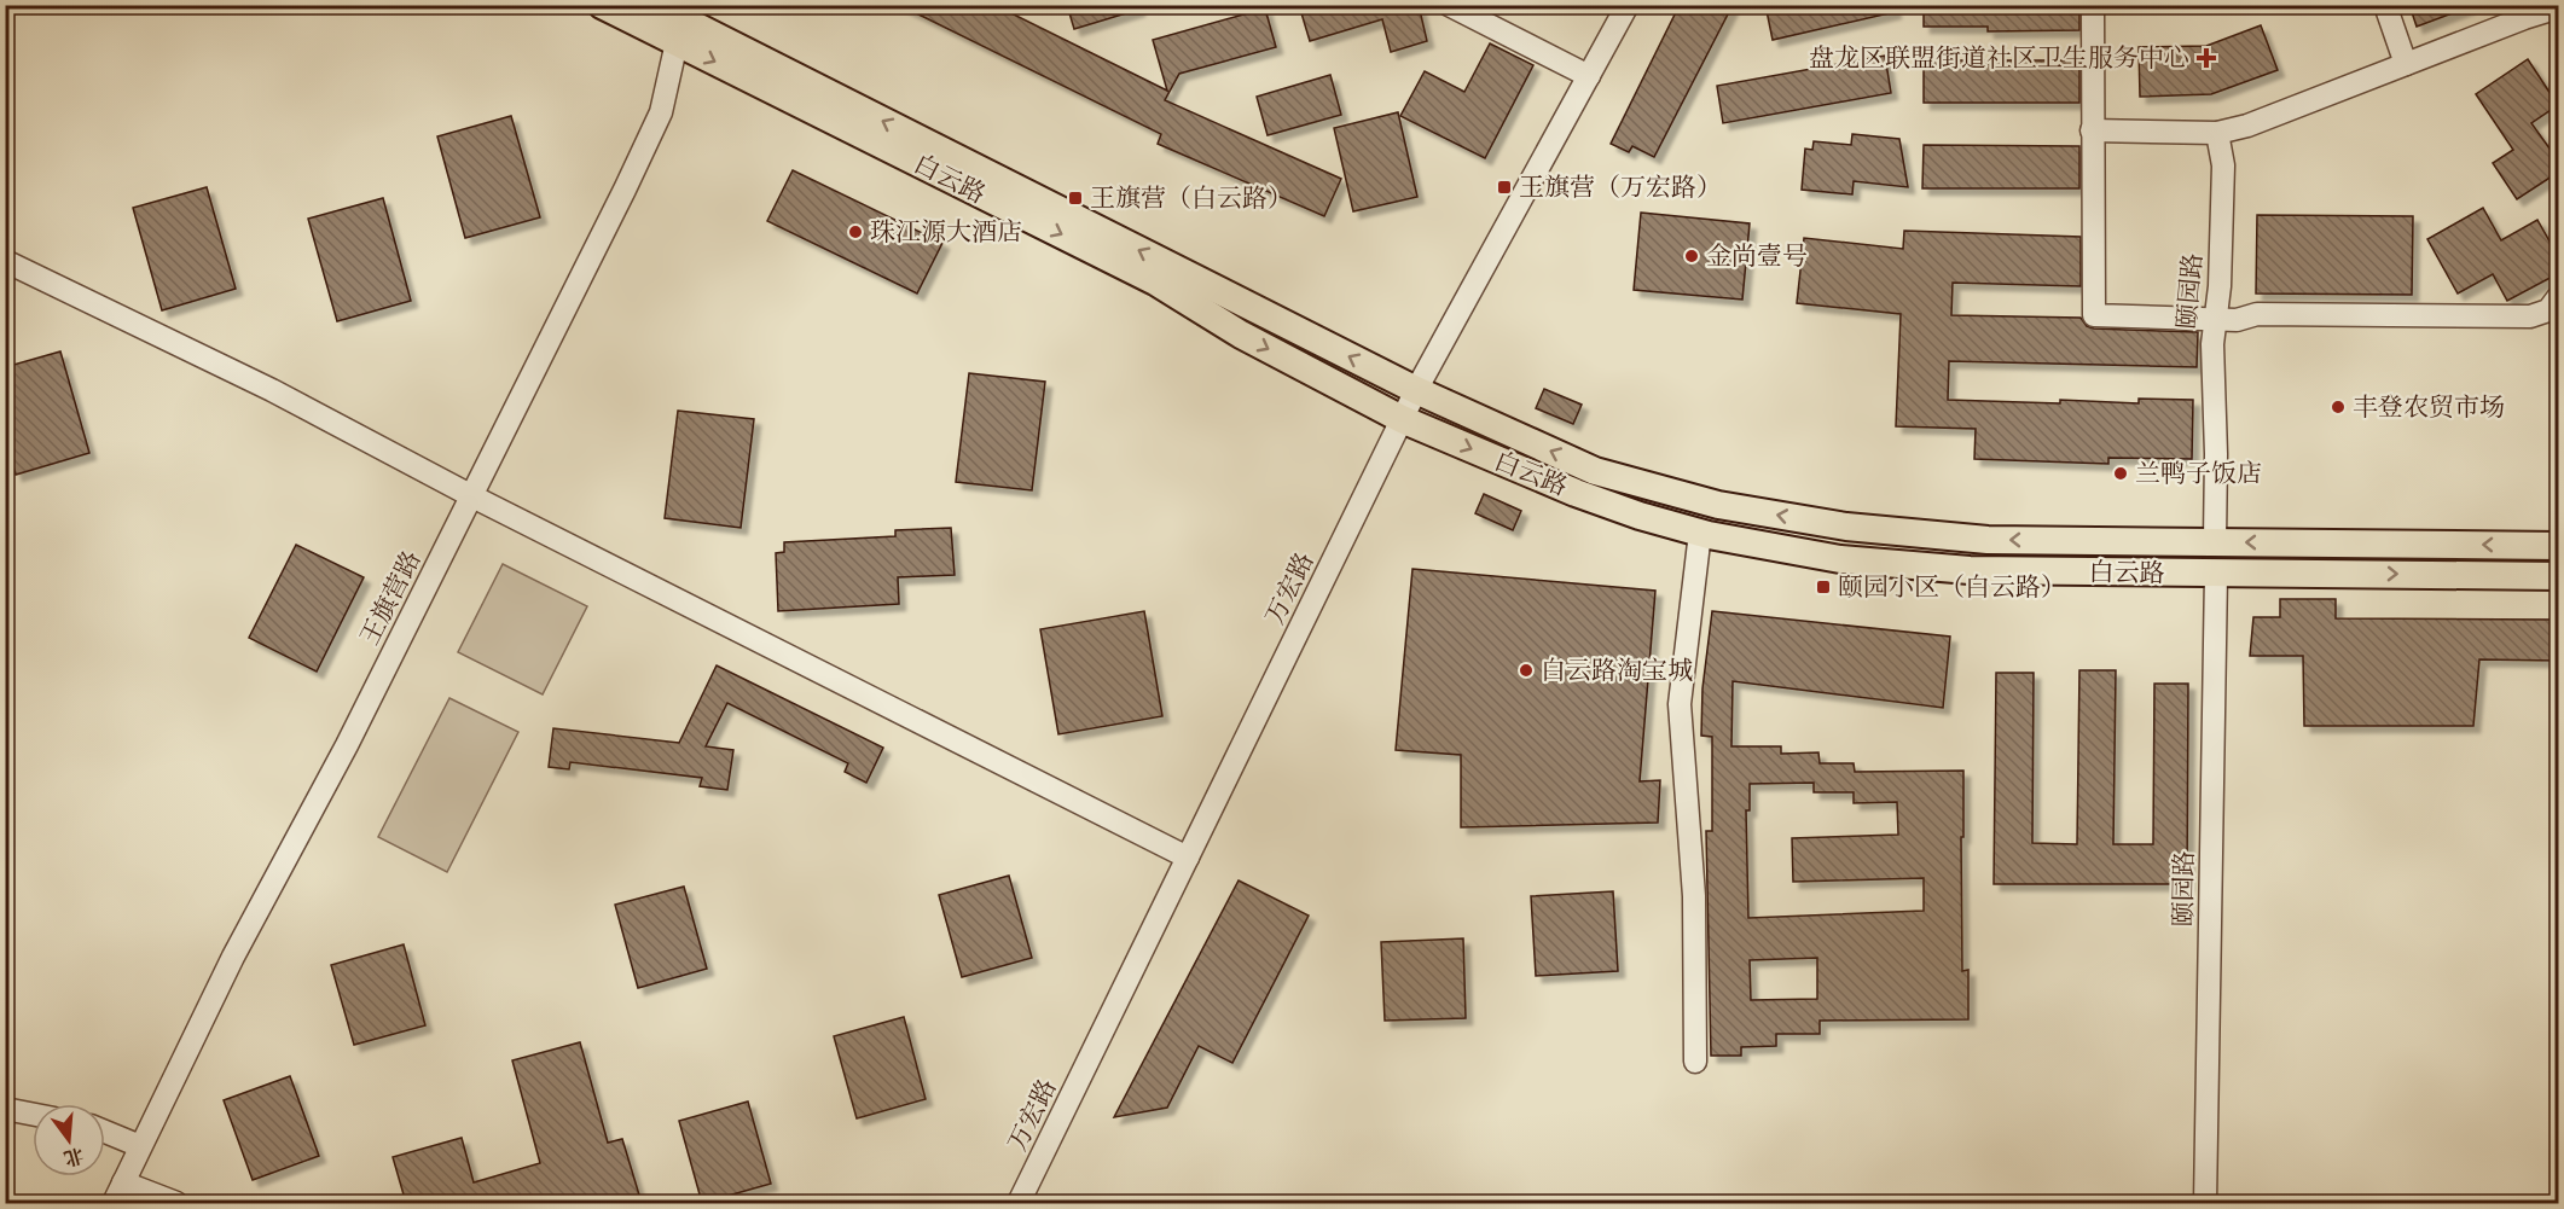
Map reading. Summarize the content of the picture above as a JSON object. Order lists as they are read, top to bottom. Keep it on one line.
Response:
{"streets":{"main road":["白云路"],"street":["颐园路","万宏路","王旗营路"]},"crossings":[["白云路","颐园路"],["白云路","万宏路"],["白云路","王旗营路"]],"places":{"health":["盘龙区联盟街道社区卫生服务中心"],"transit":["王旗营（万宏路）","王旗营（白云路）","颐园小区（白云路）"],"other":["珠江源大酒店","金尚壹号","丰登农贸市场","兰鸭子饭店","白云路淘宝城"]},"north":"bottom"}
